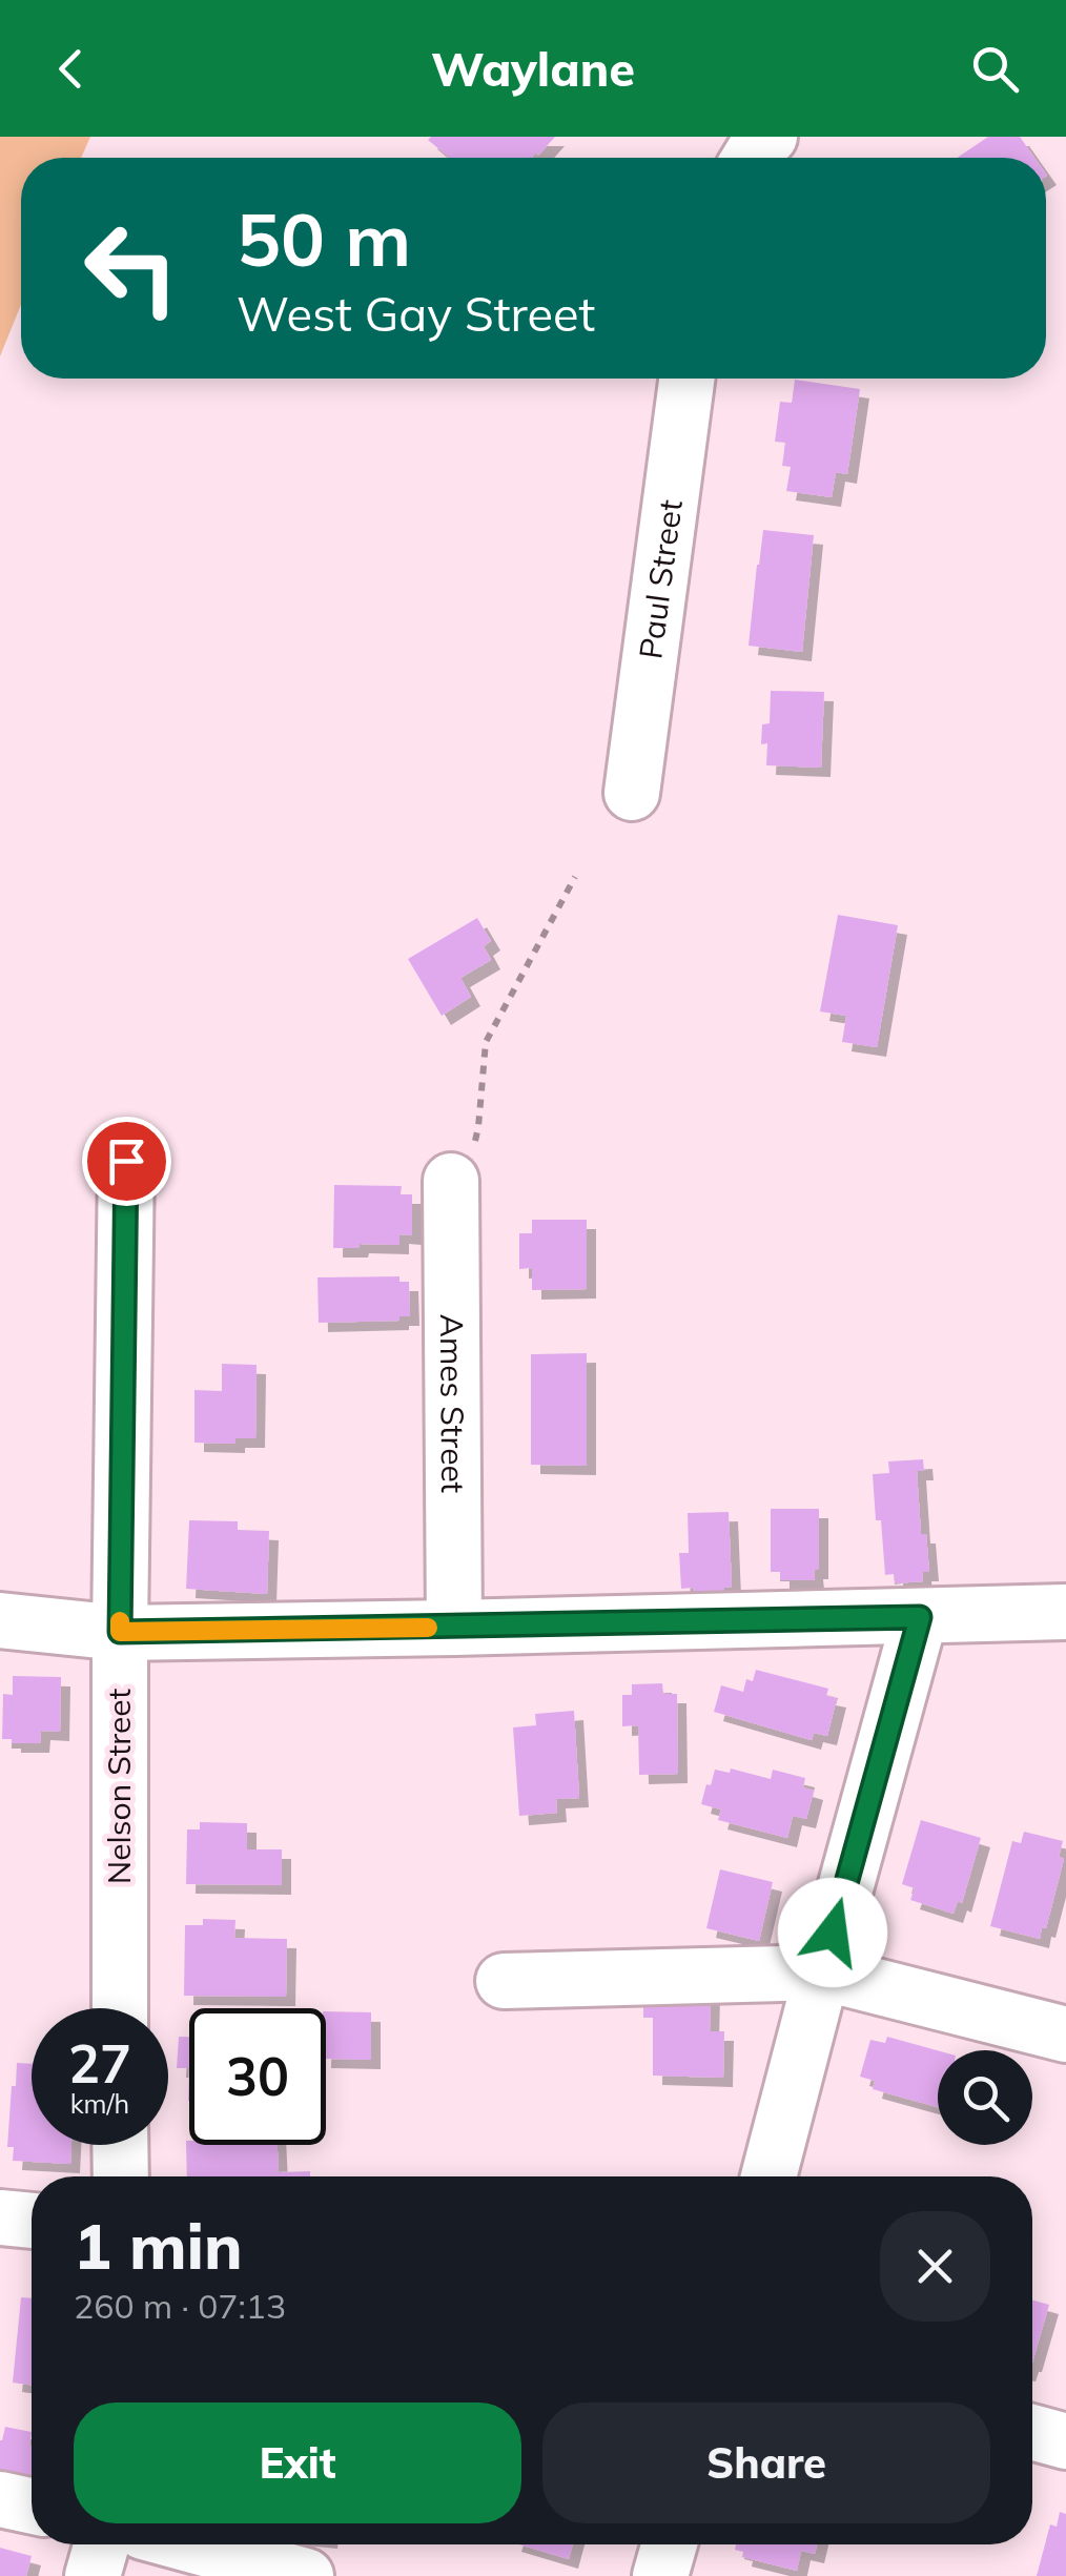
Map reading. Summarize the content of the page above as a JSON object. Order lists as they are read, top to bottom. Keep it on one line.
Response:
{"streets":{"street":["Paul Street","Ames Street","Nelson Street"]},"page":{"header":"Waylane","turn":["50 m","West Gay Street"],"speed":"27 km/h","limit":"30","heading":["1 min","260 m · 07:13"],"buttons":["Exit","Share"]}}
